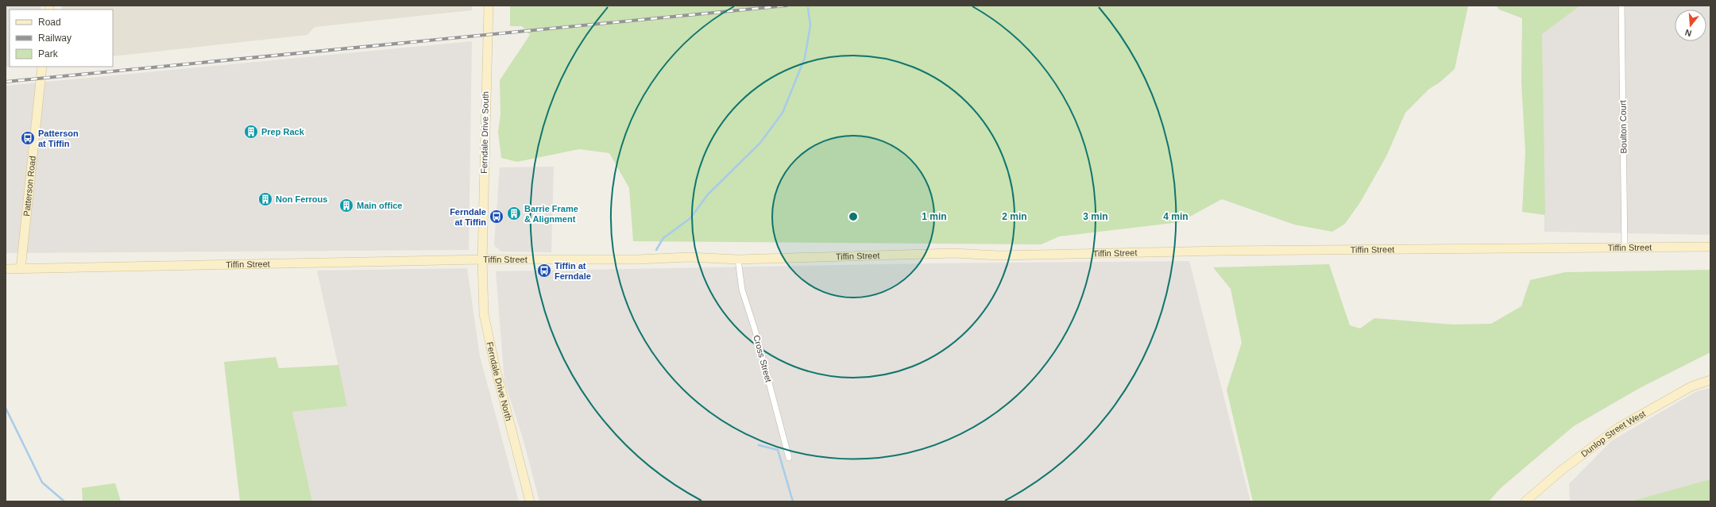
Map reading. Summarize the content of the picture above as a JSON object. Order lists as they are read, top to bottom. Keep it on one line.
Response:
{"streets":{"street":["Boulton Court","Ferndale Drive South","Patterson Road","Tiffin Street","Cross Street","Ferndale Drive North","Dunlop Street West"]},"crossings":[["Boulton Court","Tiffin Street"],["Ferndale Drive South","Tiffin Street"],["Ferndale Drive South","Ferndale Drive North"],["Patterson Road","Tiffin Street"],["Tiffin Street","Cross Street"],["Tiffin Street","Ferndale Drive North"]],"places":{"building":["Prep Rack","Non Ferrous","Main office","Barrie Frame & Alignment"],"bus stop":["Patterson at Tiffin","Ferndale at Tiffin","Tiffin at Ferndale"]},"legend":["Road","Railway","Park"],"north":"bottom","rings":["1 min","2 min","3 min","4 min"]}
